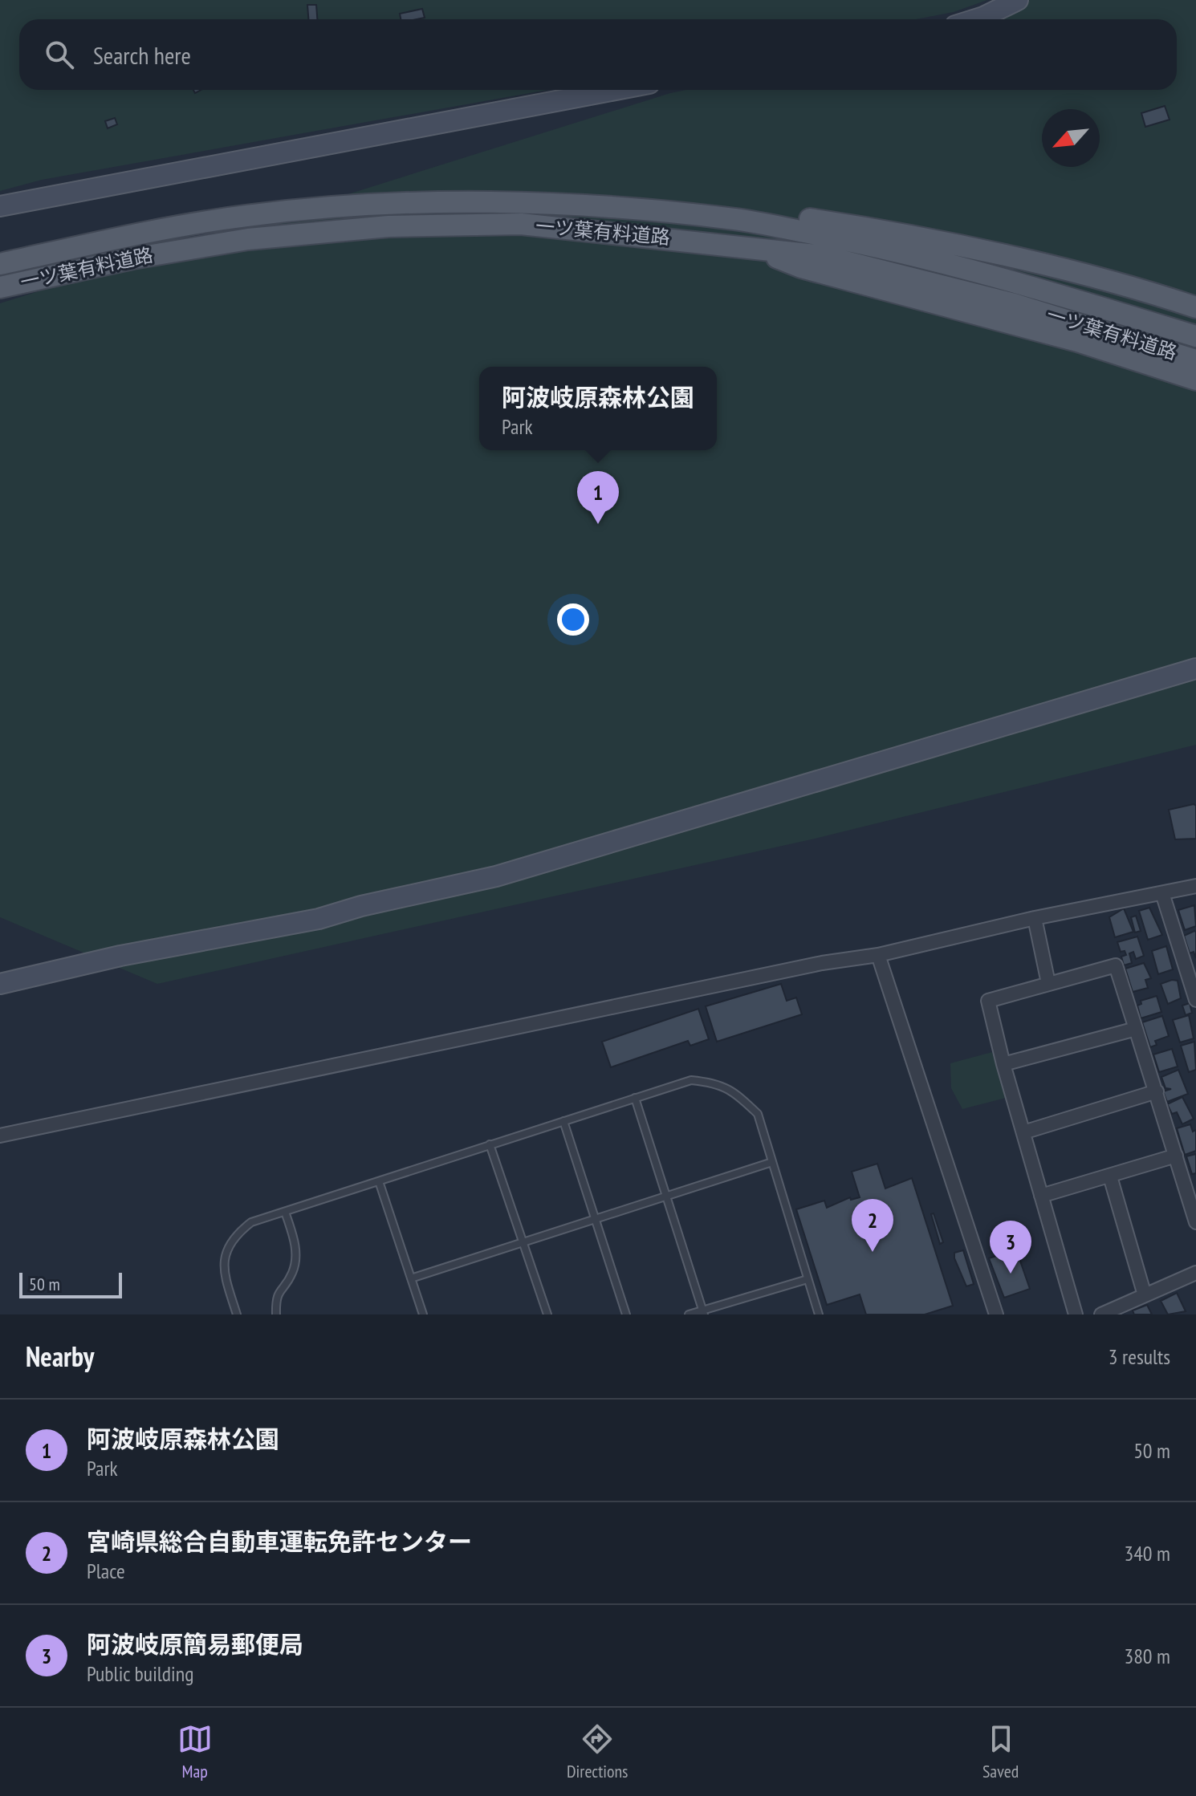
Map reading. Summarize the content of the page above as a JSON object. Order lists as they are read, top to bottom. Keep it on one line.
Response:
{"streets":{"main road":["一ツ葉有料道路"]},"scale_bar":"50 m","north":"bottom left","page":{"search":"Search here","popup":["阿波岐原森林公園","Park"],"pins":["1","2","3"],"scale":"50 m","heading":["Nearby","3 results"],"list":[{"mark":"1","name":"阿波岐原森林公園","note":"Park","value":"50 m"},{"mark":"2","name":"宮崎県総合自動車運転免許センター","note":"Place","value":"340 m"},{"mark":"3","name":"阿波岐原簡易郵便局","note":"Public building","value":"380 m"}],"nav":["Map","Directions","Saved"]}}
